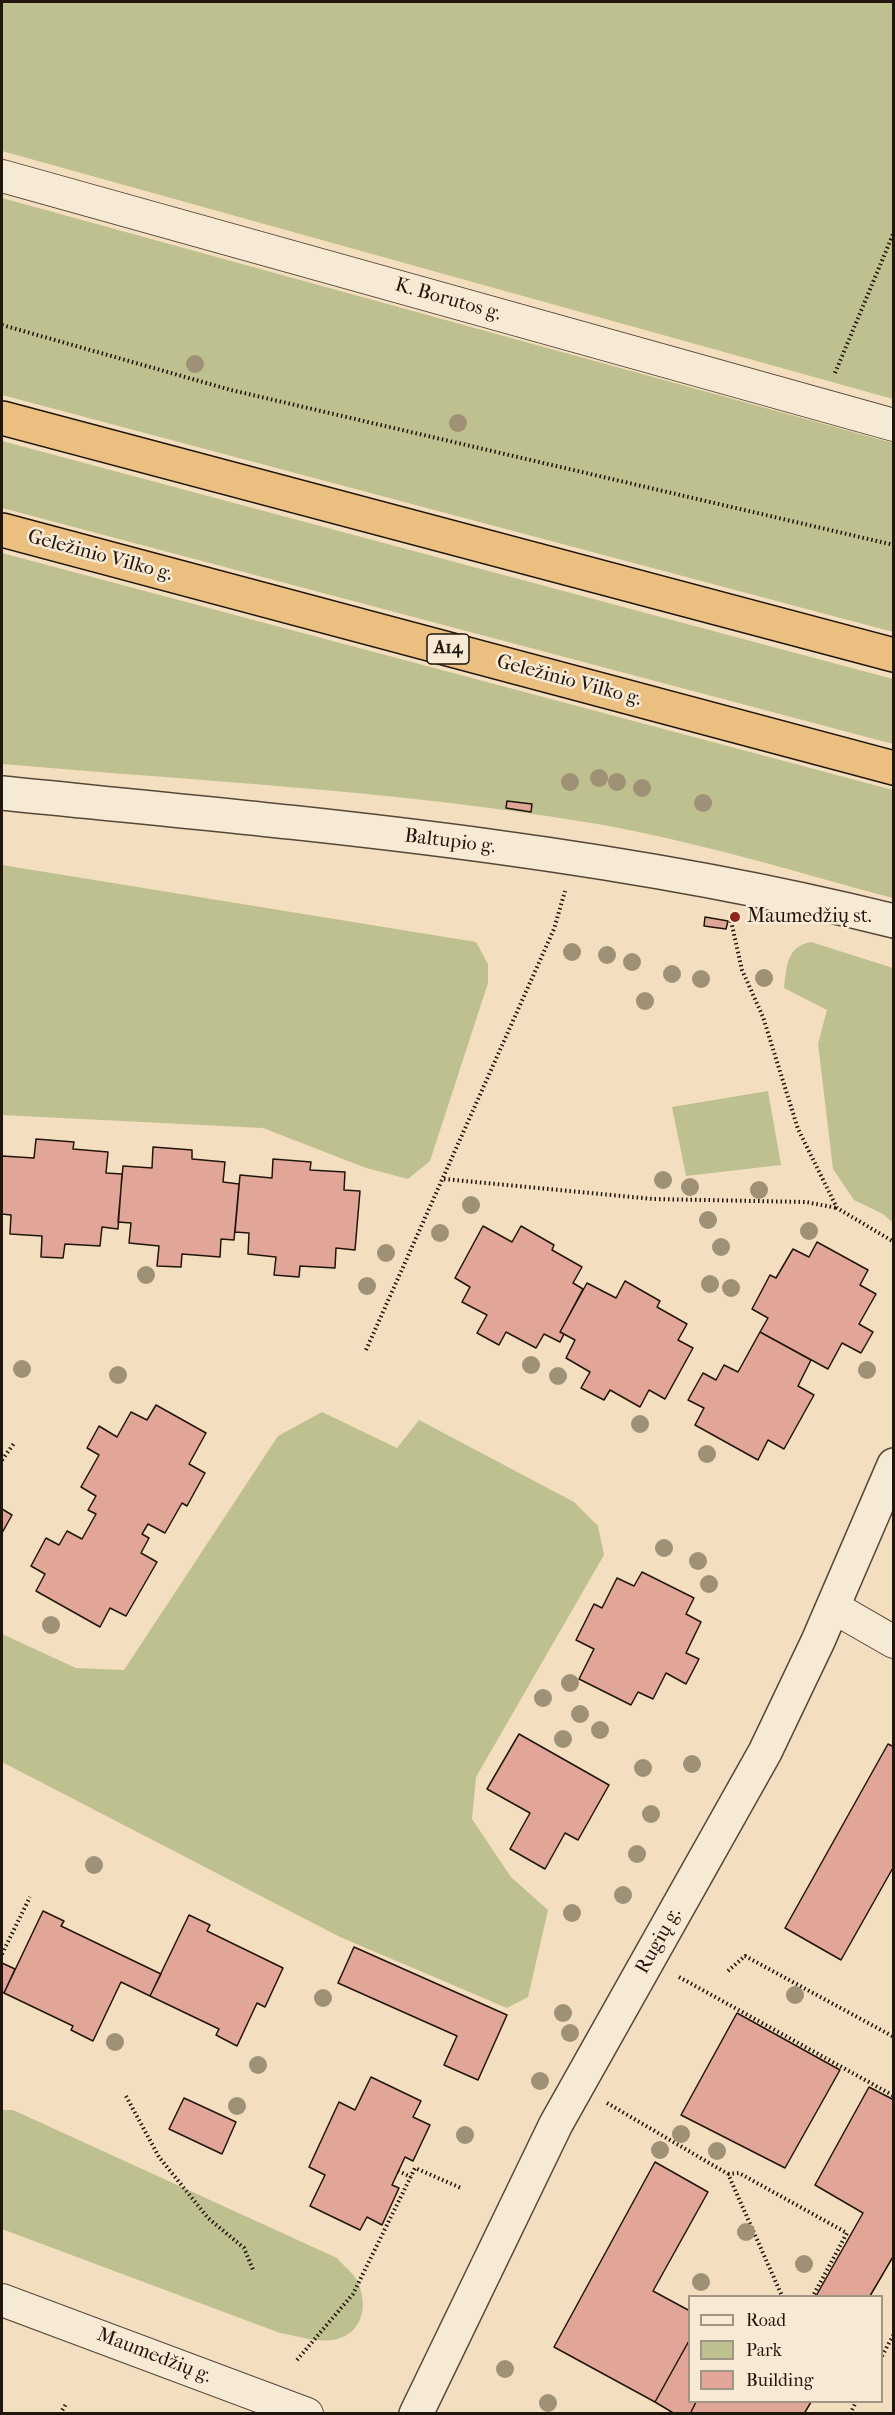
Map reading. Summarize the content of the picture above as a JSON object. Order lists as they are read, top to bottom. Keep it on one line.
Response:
{"streets":{"highway":["Geležinio Vilko g.","A14"],"street":["K. Borutos g.","Baltupio g.","Rugių g.","Maumedžių g."]},"places":["Maumedžių st."],"legend":["Road","Park","Building"]}
